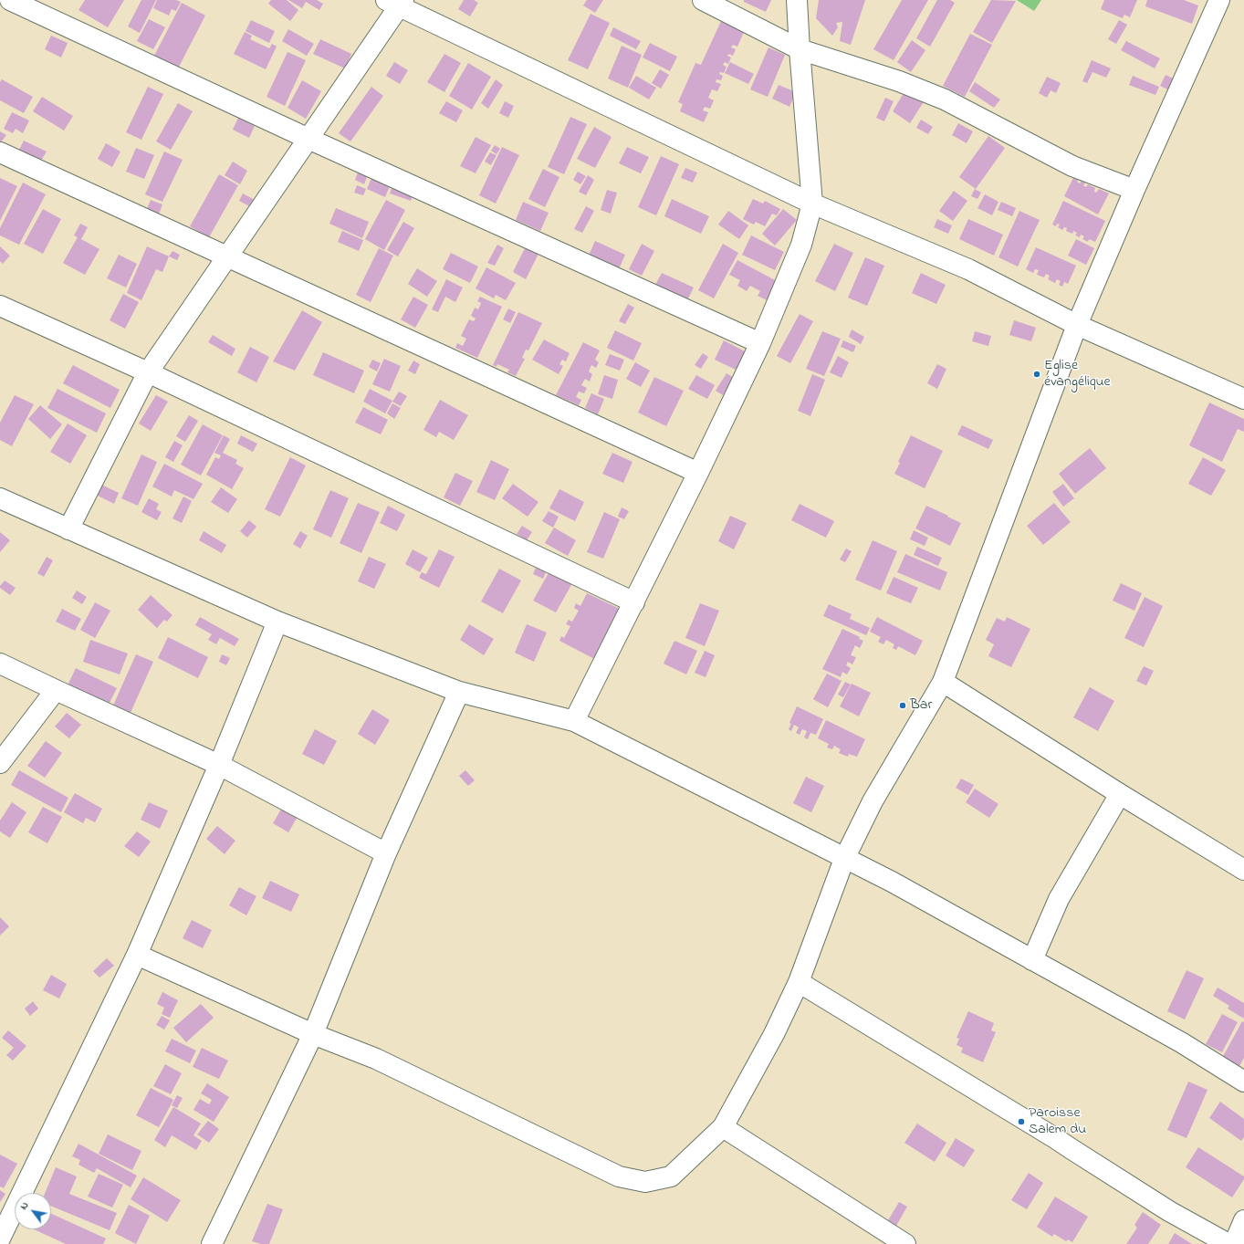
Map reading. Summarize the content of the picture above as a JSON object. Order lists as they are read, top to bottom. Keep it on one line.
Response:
{"places":["Eglise évangélique","Bar","Paroisse Salem du"],"north":"top left"}
